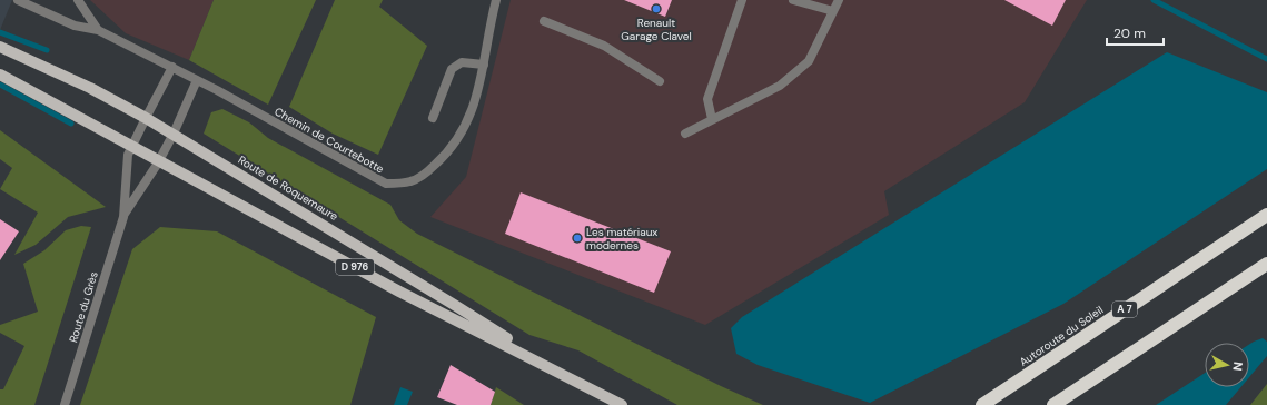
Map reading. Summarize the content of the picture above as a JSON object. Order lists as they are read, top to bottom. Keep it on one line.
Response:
{"streets":{"highway":["A 7","Autoroute du Soleil"],"main road":["Route de Roquemaure","D 976"],"street":["Chemin de Courtebotte","Route du Grès"]},"places":["Renault Garage Clavel","Les matériaux modernes"],"scale_bar":"20 m","north":"right"}
